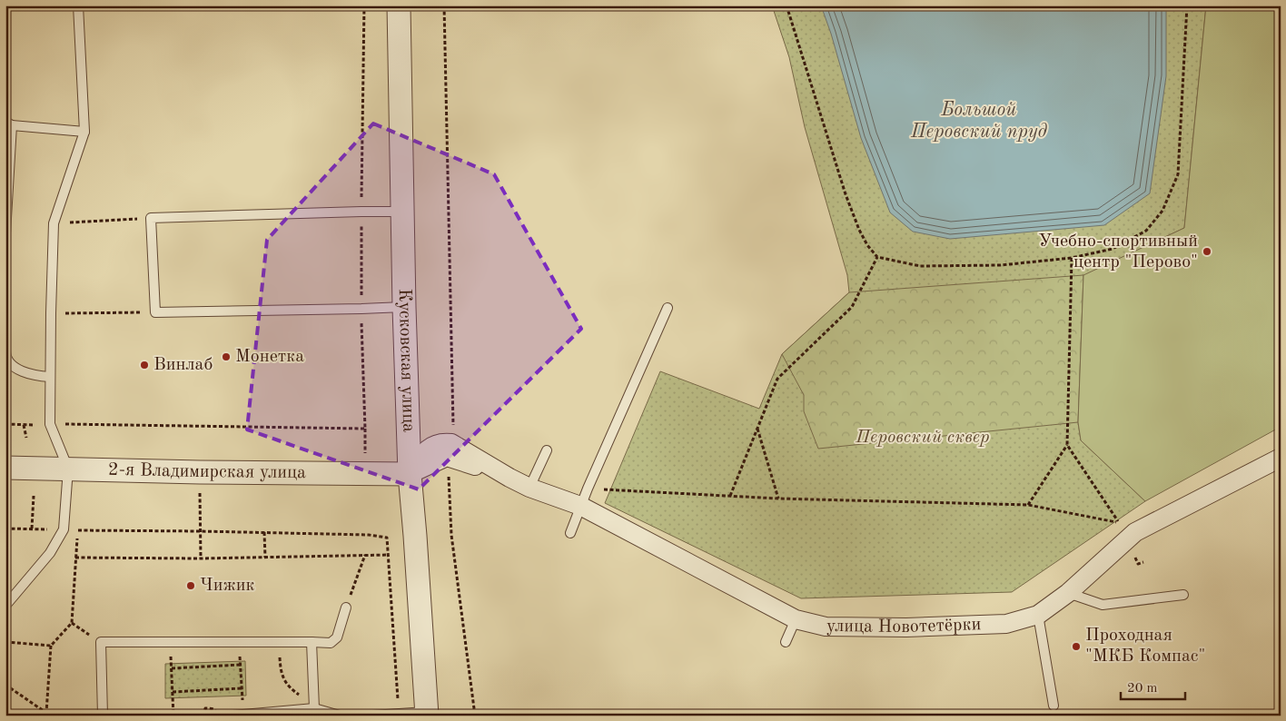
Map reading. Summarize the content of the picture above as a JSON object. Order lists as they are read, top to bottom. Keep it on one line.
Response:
{"streets":{"street":["Кусковская улица","2-я Владимирская улица","улица Новотетёрки"]},"crossings":[["Кусковская улица","2-я Владимирская улица"],["Кусковская улица","улица Новотетёрки"],["2-я Владимирская улица","улица Новотетёрки"]],"water":["Большой Перовский пруд"],"parks":["Перовский сквер"],"places":["Учебно-спортивный центр \"Перово\"","Монетка","Винлаб","Чижик","Проходная \"МКБ Компас\""],"scale_bar":"20 m"}
